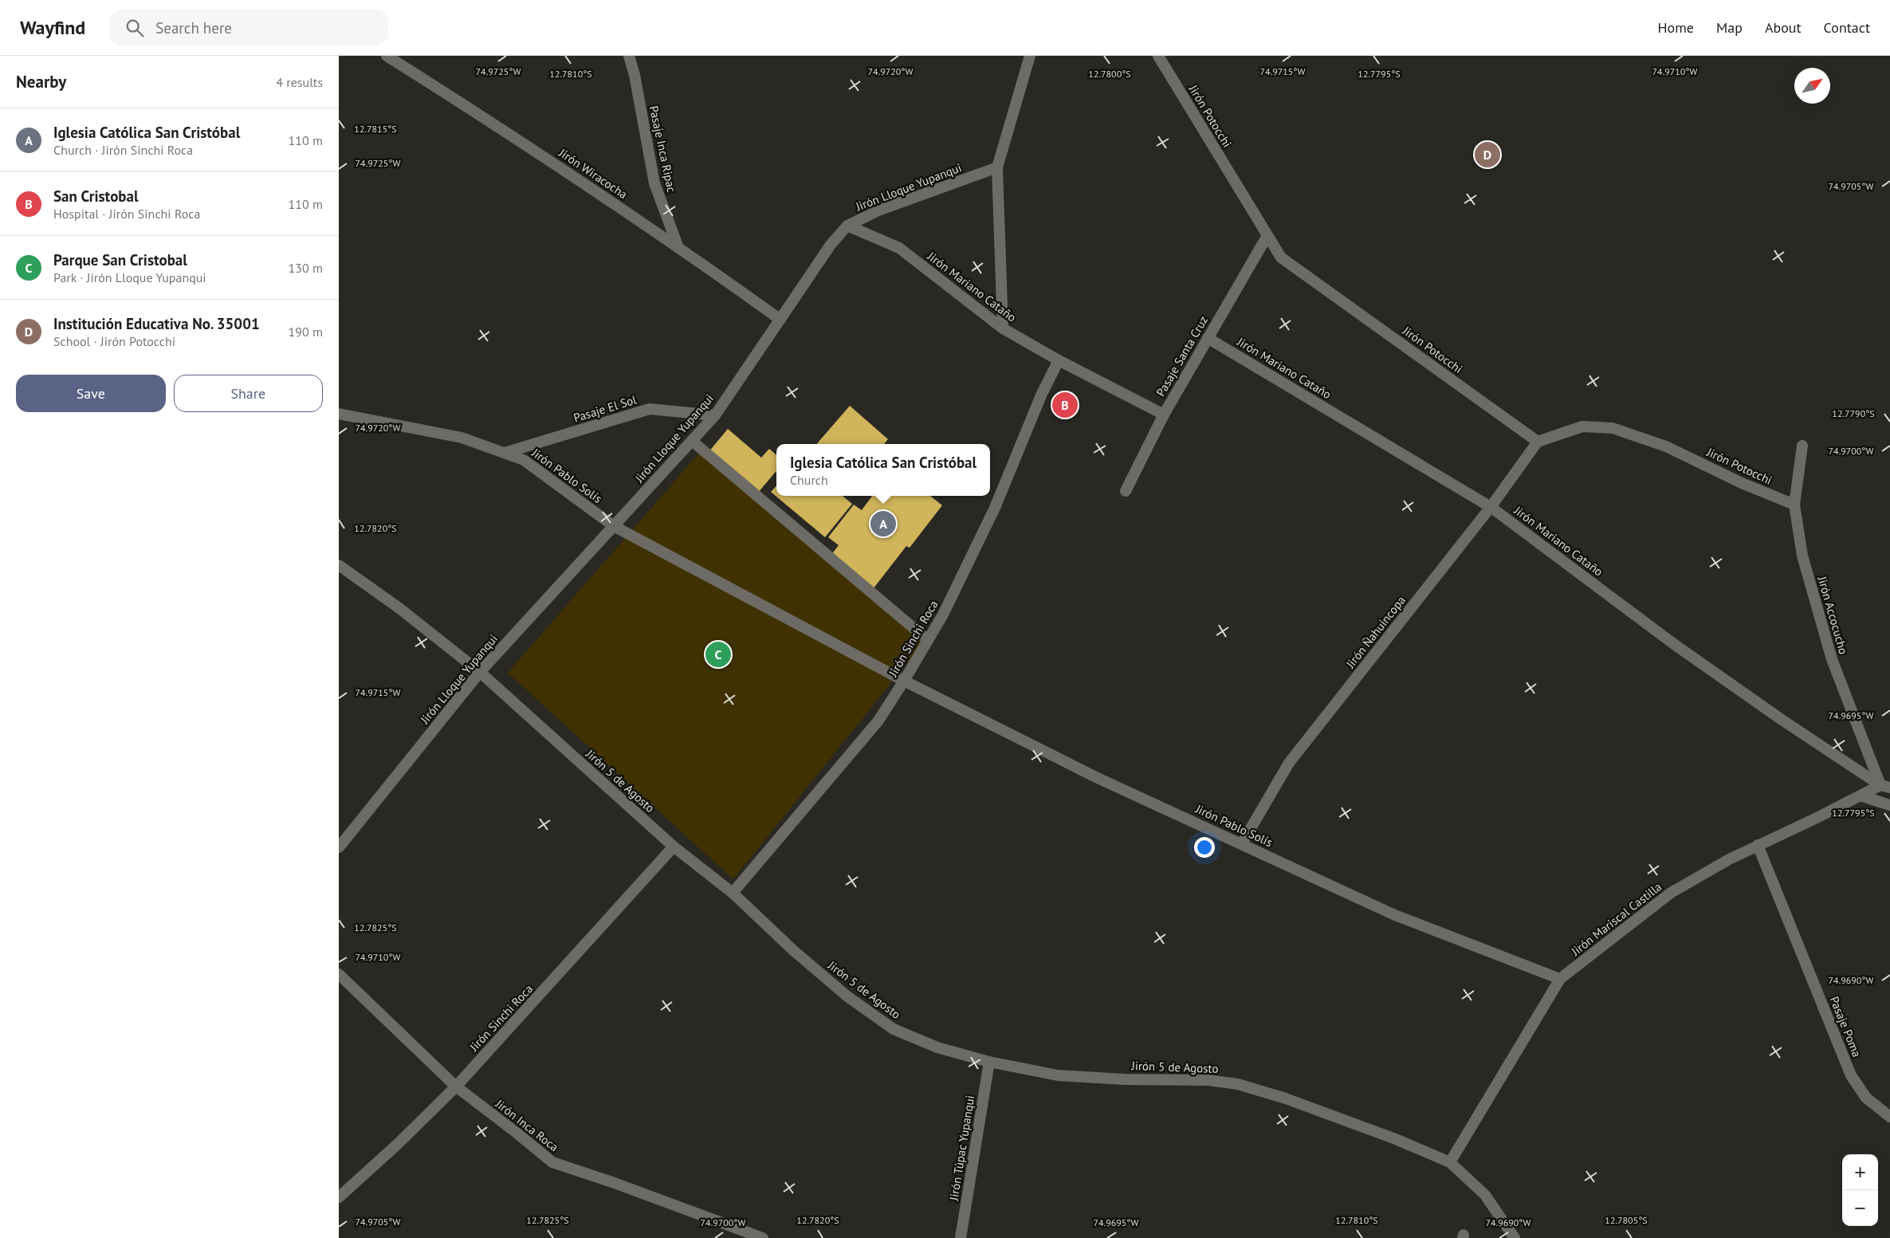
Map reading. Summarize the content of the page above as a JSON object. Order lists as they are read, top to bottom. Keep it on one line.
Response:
{"streets":{"street":["Jirón Potocchi","Pasaje Inca Ripac","Jirón Wiracocha","Jirón Lloque Yupanqui","Jirón Mariano Cataño","Pasaje Santa Cruz","Pasaje El Sol","Jirón Pablo Solís","Jirón Accocucho","Jirón Ñahuincopa","Jirón Sinchi Roca","Jirón 5 de Agosto","Jirón Mariscal Castilla","Pasaje Poma","Jirón Inca Roca","Jirón Túpac Yupanqui"]},"crossings":[["Jirón Potocchi","Pasaje Santa Cruz"],["Jirón Potocchi","Jirón Accocucho"],["Jirón Potocchi","Jirón Ñahuincopa"],["Pasaje Inca Ripac","Jirón Wiracocha"],["Jirón Wiracocha","Jirón Lloque Yupanqui"],["Jirón Lloque Yupanqui","Jirón Mariano Cataño"],["Jirón Lloque Yupanqui","Pasaje El Sol"],["Jirón Lloque Yupanqui","Jirón Pablo Solís"],["Jirón Lloque Yupanqui","Jirón 5 de Agosto"],["Jirón Mariano Cataño","Pasaje Santa Cruz"],["Jirón Mariano Cataño","Jirón Accocucho"],["Jirón Mariano Cataño","Jirón Ñahuincopa"],["Jirón Mariano Cataño","Jirón Sinchi Roca"],["Jirón Mariano Cataño","Jirón Mariscal Castilla"],["Pasaje El Sol","Jirón Pablo Solís"],["Jirón Pablo Solís","Jirón Ñahuincopa"],["Jirón Pablo Solís","Jirón Sinchi Roca"],["Jirón Pablo Solís","Jirón Mariscal Castilla"],["Jirón Accocucho","Jirón Mariscal Castilla"],["Jirón Sinchi Roca","Jirón 5 de Agosto"],["Jirón Sinchi Roca","Jirón Inca Roca"],["Jirón 5 de Agosto","Jirón Mariscal Castilla"],["Jirón 5 de Agosto","Jirón Túpac Yupanqui"],["Jirón Mariscal Castilla","Pasaje Poma"]],"north":"top right","page":{"header":"Wayfind","search":"Search here","nav":["Home","Map","About","Contact"],"heading":["Nearby","4 results"],"list":[{"mark":"A","name":"Iglesia Católica San Cristóbal","note":"Church · Jirón Sinchi Roca","value":"110 m"},{"mark":"B","name":"San Cristobal","note":"Hospital · Jirón Sinchi Roca","value":"110 m"},{"mark":"C","name":"Parque San Cristobal","note":"Park · Jirón Lloque Yupanqui","value":"130 m"},{"mark":"D","name":"Institución Educativa No. 35001","note":"School · Jirón Potocchi","value":"190 m"}],"pins":["D","B","A","C"],"buttons":["Save","Share"],"popup":["Iglesia Católica San Cristóbal","Church"],"map_buttons":["+","−"]},"coordinates":["74.9725°W","74.9720°W","74.9710°W","74.9715°W","12.7810°S","12.7800°S","12.7795°S","12.7815°S","74.9705°W","12.7790°S","74.9700°W","12.7820°S","74.9695°W","12.7825°S","74.9690°W","12.7805°S"]}
